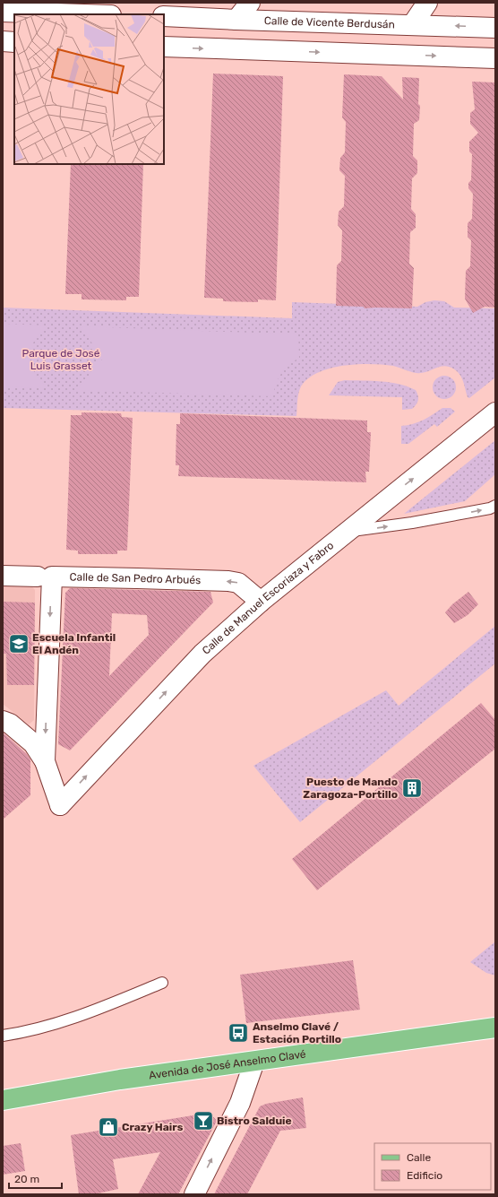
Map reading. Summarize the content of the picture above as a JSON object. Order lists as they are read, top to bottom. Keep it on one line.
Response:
{"streets":{"main road":["Avenida de José Anselmo Clavé"],"street":["Calle de Vicente Berdusán","Calle de San Pedro Arbués","Calle de Manuel Escoriaza y Fabro"]},"crossings":[["Calle de San Pedro Arbués","Calle de Manuel Escoriaza y Fabro"]],"one_way":["Calle de San Pedro Arbués","Calle de Manuel Escoriaza y Fabro"],"parks":["Parque de José Luis Grasset"],"places":{"school or university":["Escuela Infantil El Andén"],"building":["Puesto de Mando Zaragoza-Portillo"],"bus stop":["Anselmo Clavé / Estación Portillo"],"bar":["Bistro Salduie"],"shop":["Crazy Hairs"]},"legend":["Calle","Edificio"],"scale_bar":"20 m"}
